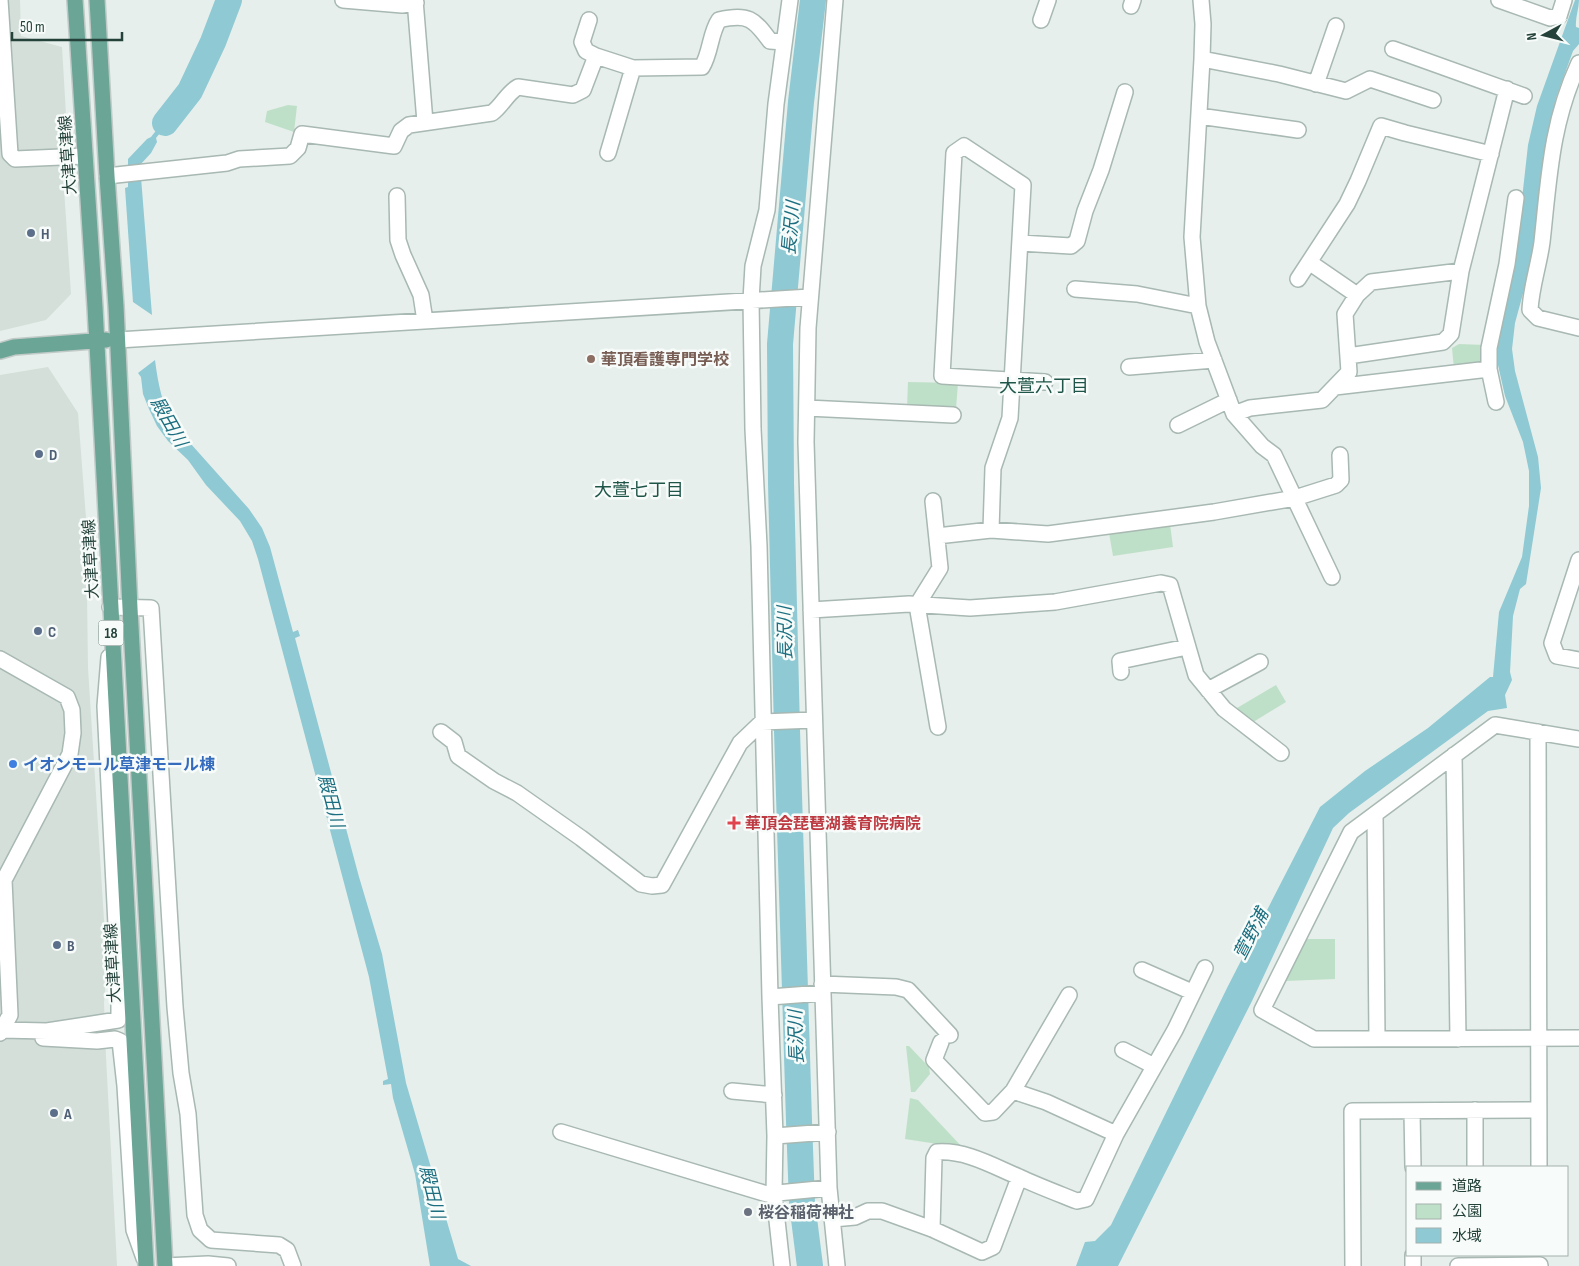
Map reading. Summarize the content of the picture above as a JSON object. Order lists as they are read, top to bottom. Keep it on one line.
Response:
{"streets":{"main road":["大津草津線","18"]},"districts":["大萱六丁目","大萱七丁目"],"water":["長沢川","殿田川","萱野浦"],"places":{"other":["H","華頂看護専門学校","D","C","イオンモール草津モール棟","B","A","桜谷稲荷神社"],"health":["華頂会琵琶湖養育院病院"]},"legend":["道路","公園","水域"],"scale_bar":"50 m","north":"left"}
